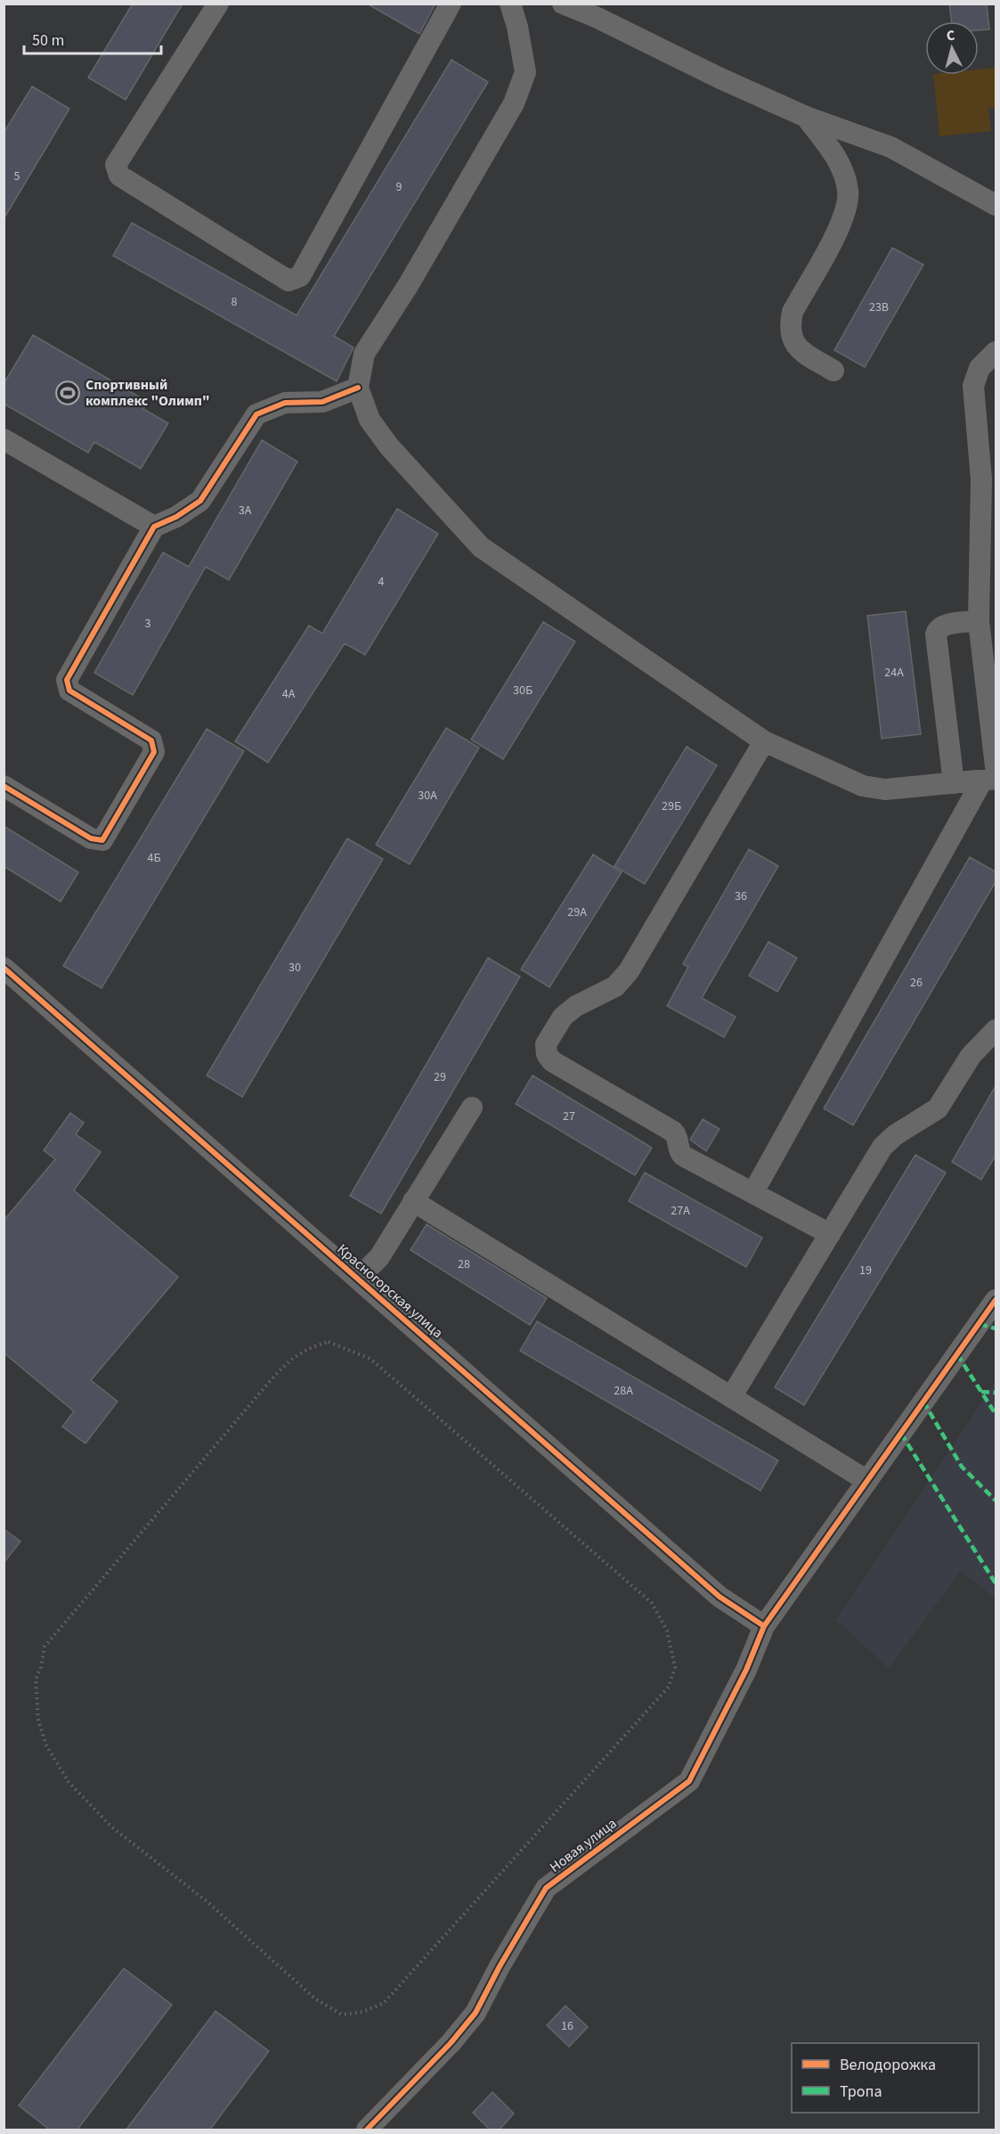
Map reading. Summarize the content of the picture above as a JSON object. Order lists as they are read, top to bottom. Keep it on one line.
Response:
{"streets":{"street":["Красногорская улица","Новая улица"]},"crossings":[["Красногорская улица","Новая улица"]],"places":{"sports":["Спортивный комплекс \"Олимп\""]},"house_numbers":["5","9","8","23В","3А","4","3","24А","30Б","4А","30А","29Б","4Б","36","29А","30","26","29","27","27А","28","19","28А","16"],"legend":["Велодорожка","Тропа"],"scale_bar":"50 m","north":"top"}
